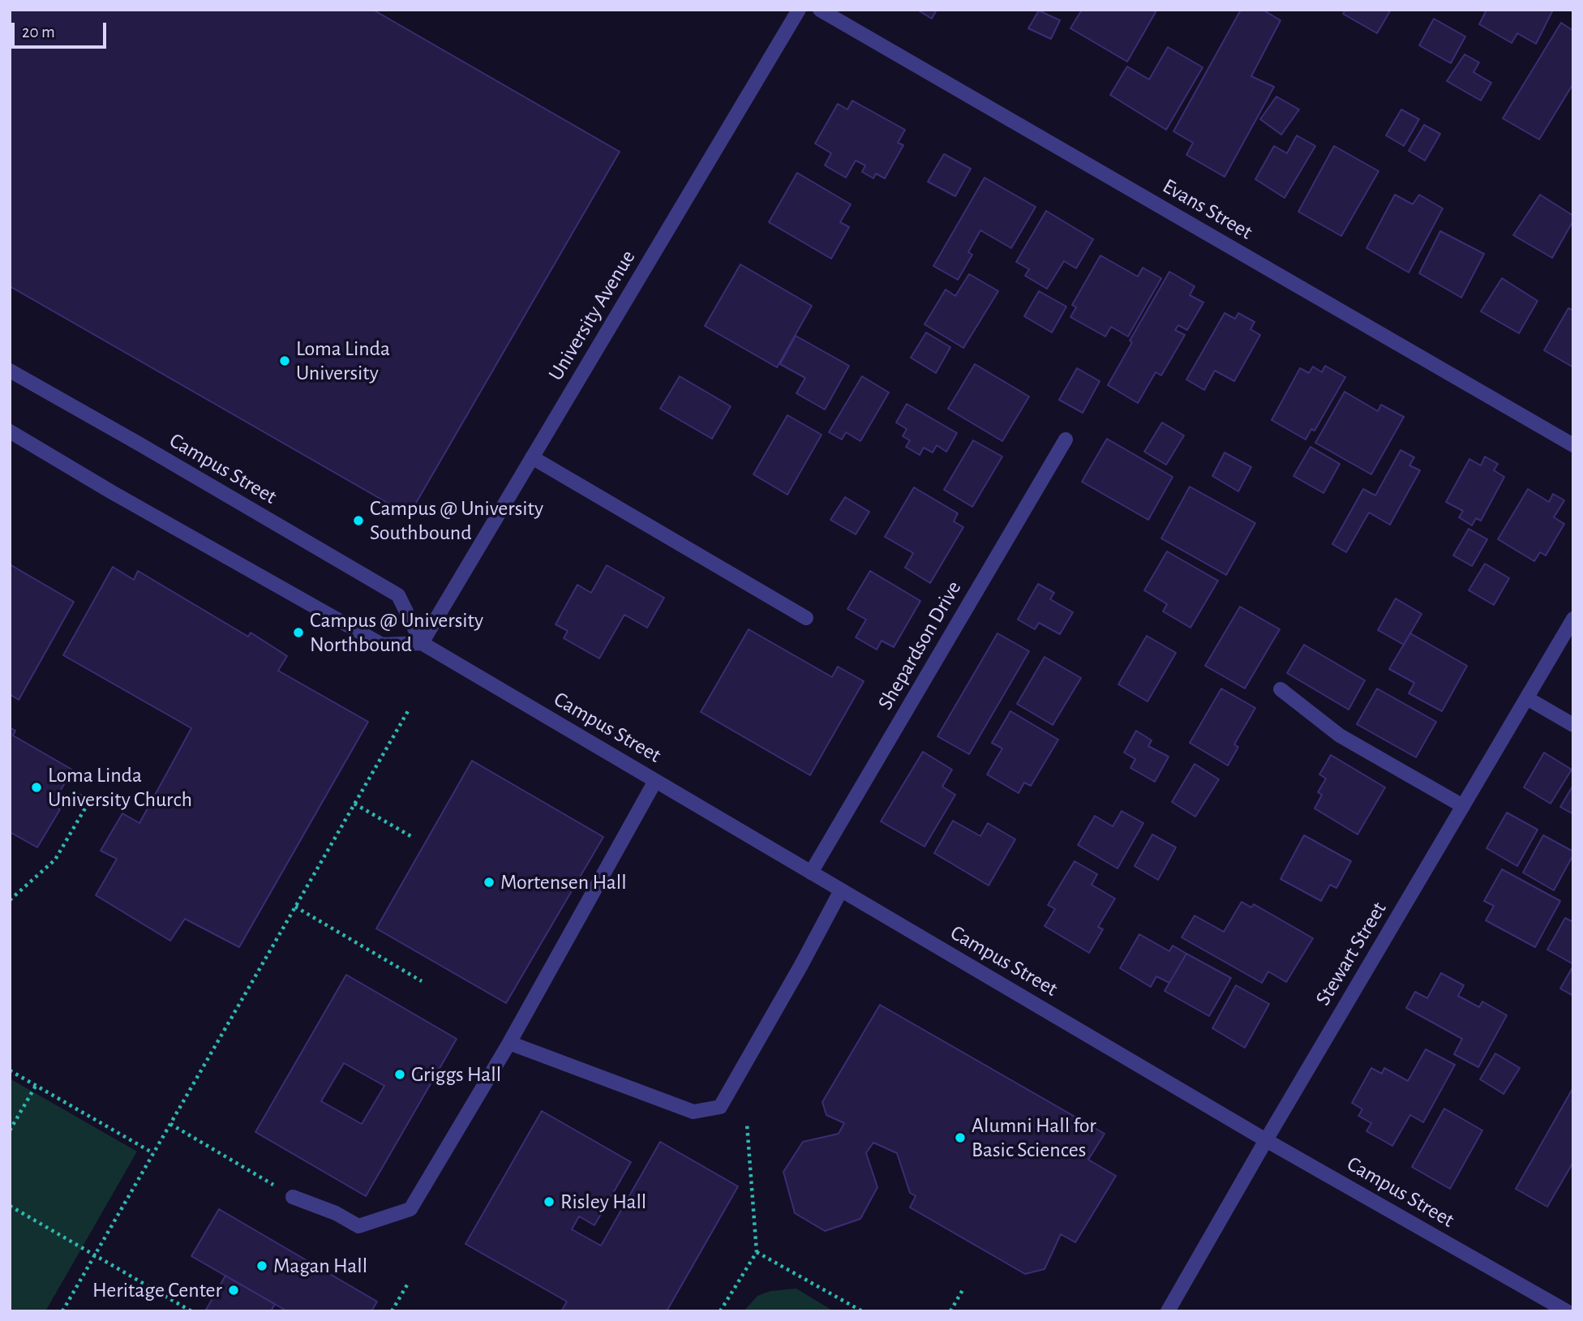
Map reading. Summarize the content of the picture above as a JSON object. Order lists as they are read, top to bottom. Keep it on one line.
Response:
{"streets":{"street":["Evans Street","University Avenue","Campus Street","Shepardson Drive","Stewart Street"]},"crossings":[["University Avenue","Campus Street"],["Campus Street","Shepardson Drive"],["Campus Street","Stewart Street"]],"places":["Loma Linda University","Campus @ University Southbound","Campus @ University Northbound","Loma Linda University Church","Mortensen Hall","Griggs Hall","Alumni Hall for Basic Sciences","Risley Hall","Magan Hall","Heritage Center"],"scale_bar":"20 m"}
